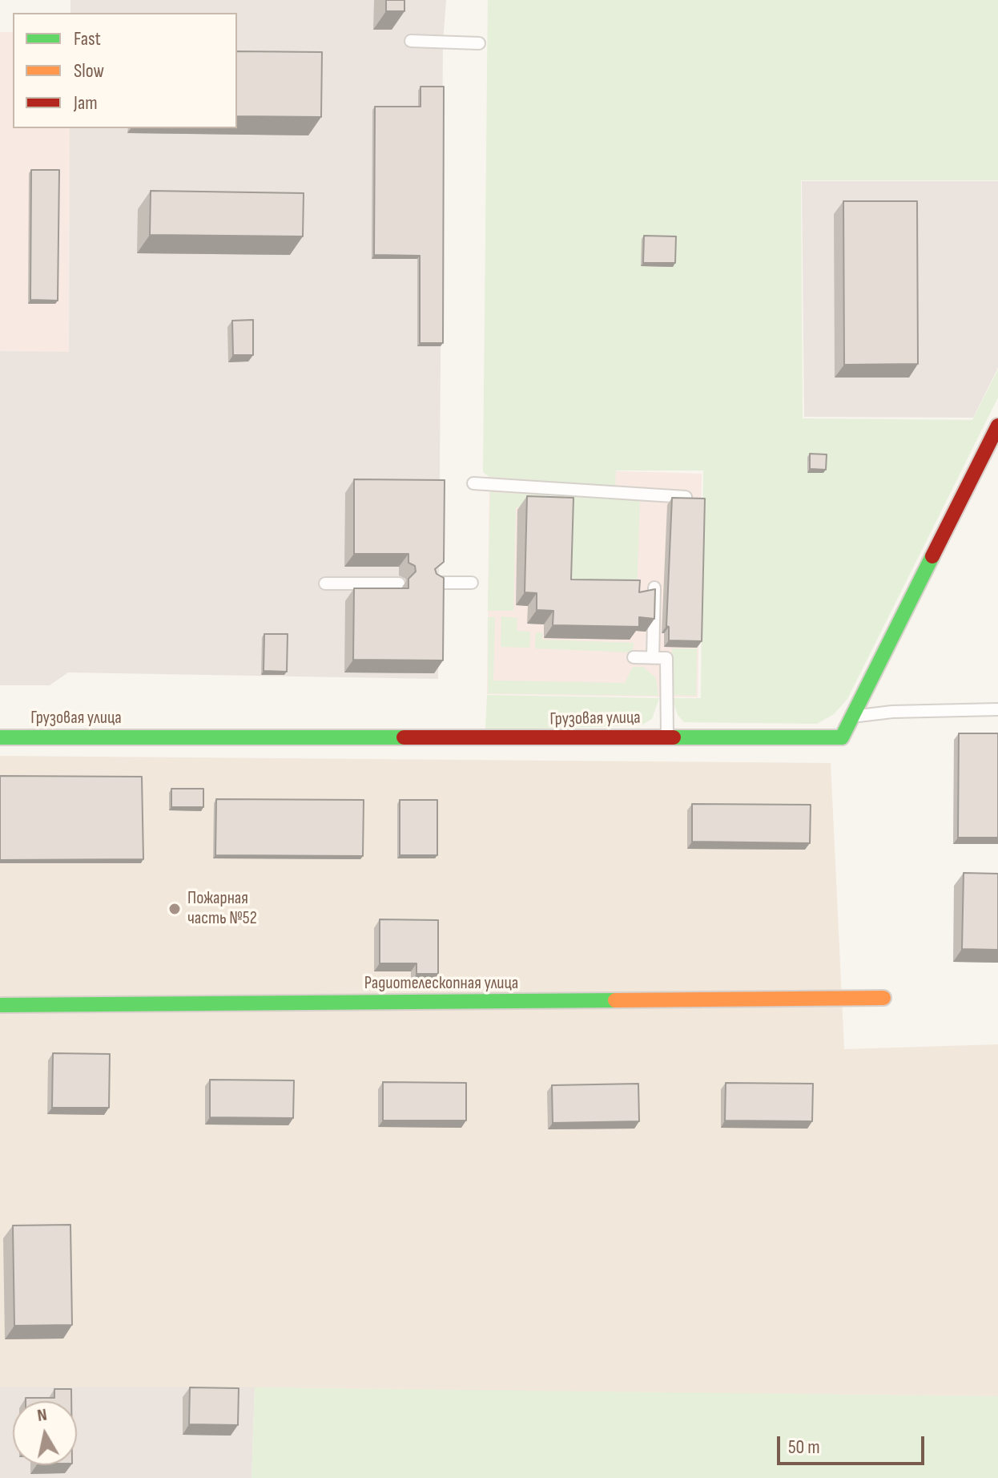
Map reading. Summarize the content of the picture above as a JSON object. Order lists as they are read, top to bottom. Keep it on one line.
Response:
{"streets":{"street":["Грузовая улица","Радиотелескопная улица"]},"places":["Пожарная часть №52"],"legend":["Fast","Slow","Jam"],"scale_bar":"50 m","north":"top"}
